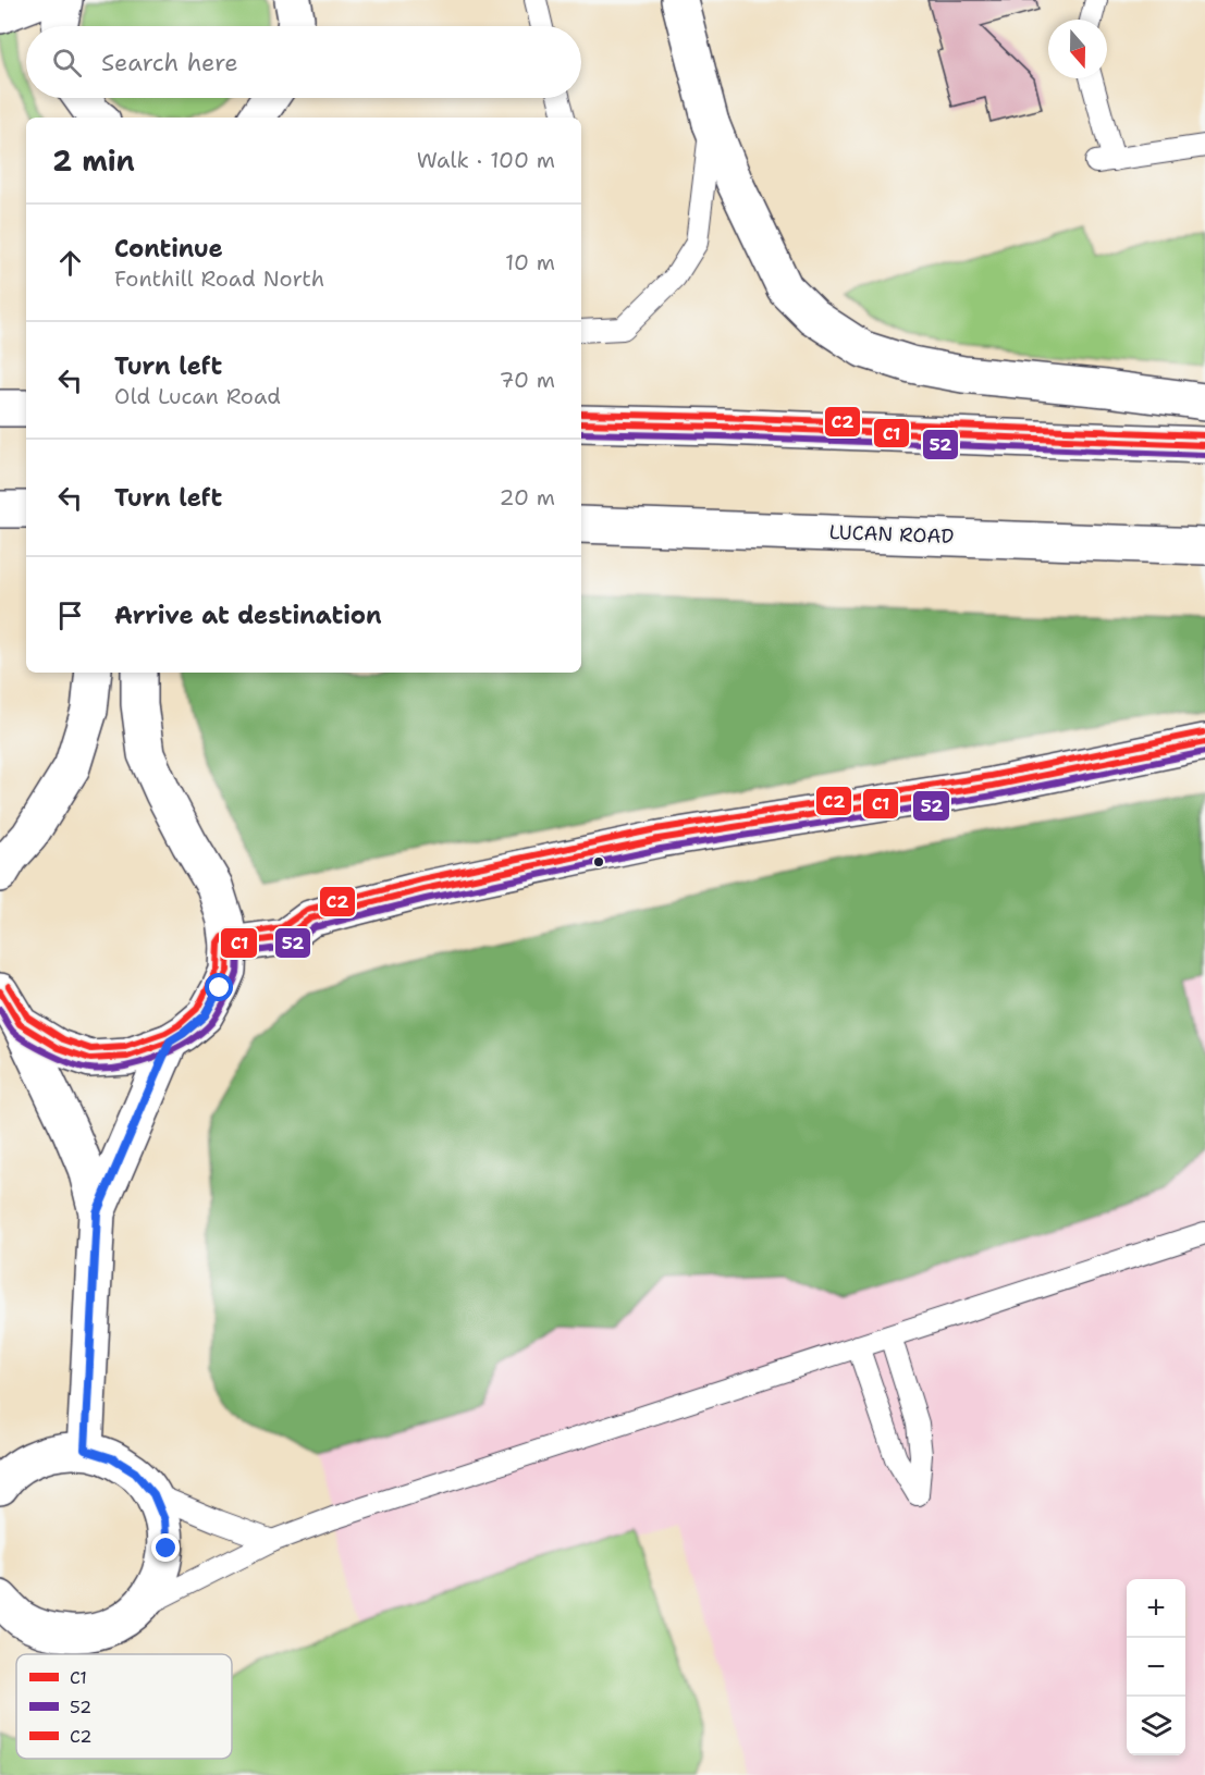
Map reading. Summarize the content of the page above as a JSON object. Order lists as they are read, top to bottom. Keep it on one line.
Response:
{"streets":{"main road":["LUCAN ROAD"]},"lines":["transit line C2","transit line C1","transit line 52"],"legend":["C1","52","C2"],"north":"bottom","page":{"search":"Search here","heading":["2 min","Walk · 100 m"],"list":[["Continue","Fonthill Road North","10 m"],["Turn left","Old Lucan Road","70 m"],["Turn left","20 m"],"Arrive at destination"],"map_buttons":["+","−"]}}
